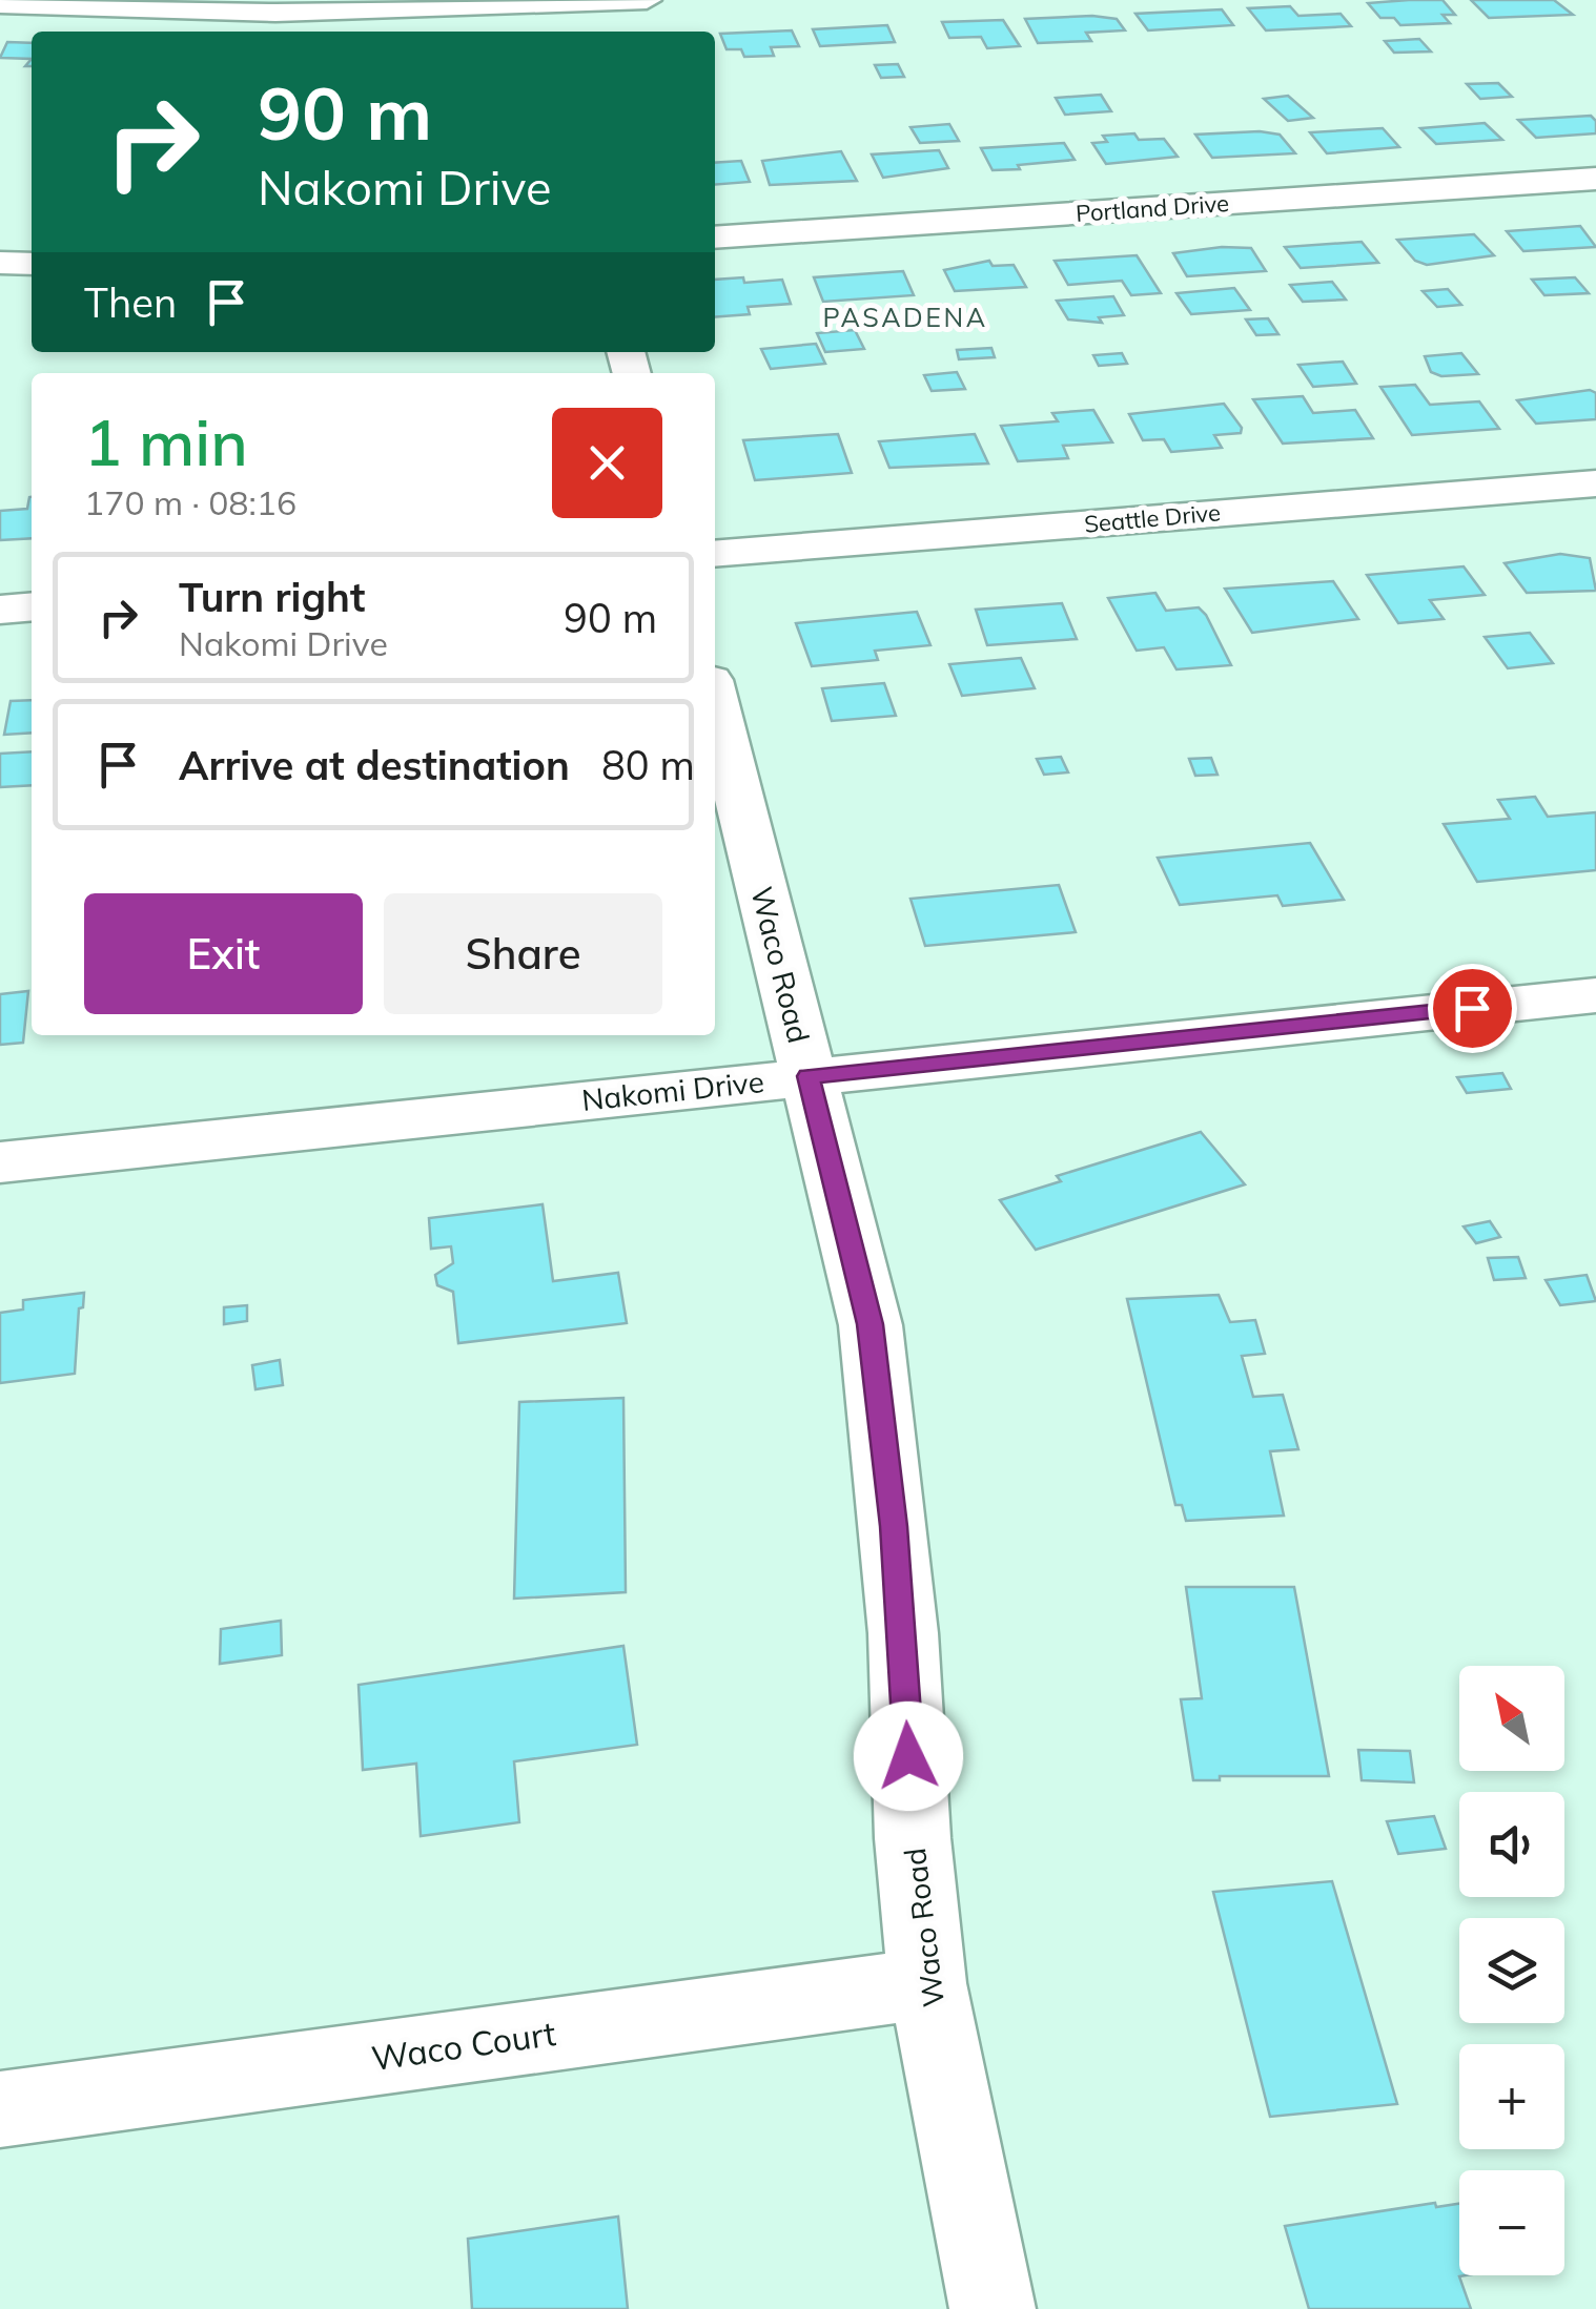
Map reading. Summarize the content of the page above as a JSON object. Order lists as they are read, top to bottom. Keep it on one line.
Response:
{"streets":{"street":["Portland Drive","Seattle Drive","Waco Road","Nakomi Drive","Waco Court"]},"crossings":[["Waco Road","Nakomi Drive"],["Waco Road","Waco Court"]],"districts":["PASADENA"],"north":"top left","page":{"turn":["90 m","Nakomi Drive"],"then":"Then","heading":["1 min","170 m · 08:16"],"list":[{"name":"Turn right","note":"Nakomi Drive","value":"90 m"},{"name":"Arrive at destination","value":"80 m"}],"buttons":["Exit","Share"],"map_buttons":["+","−"]}}
